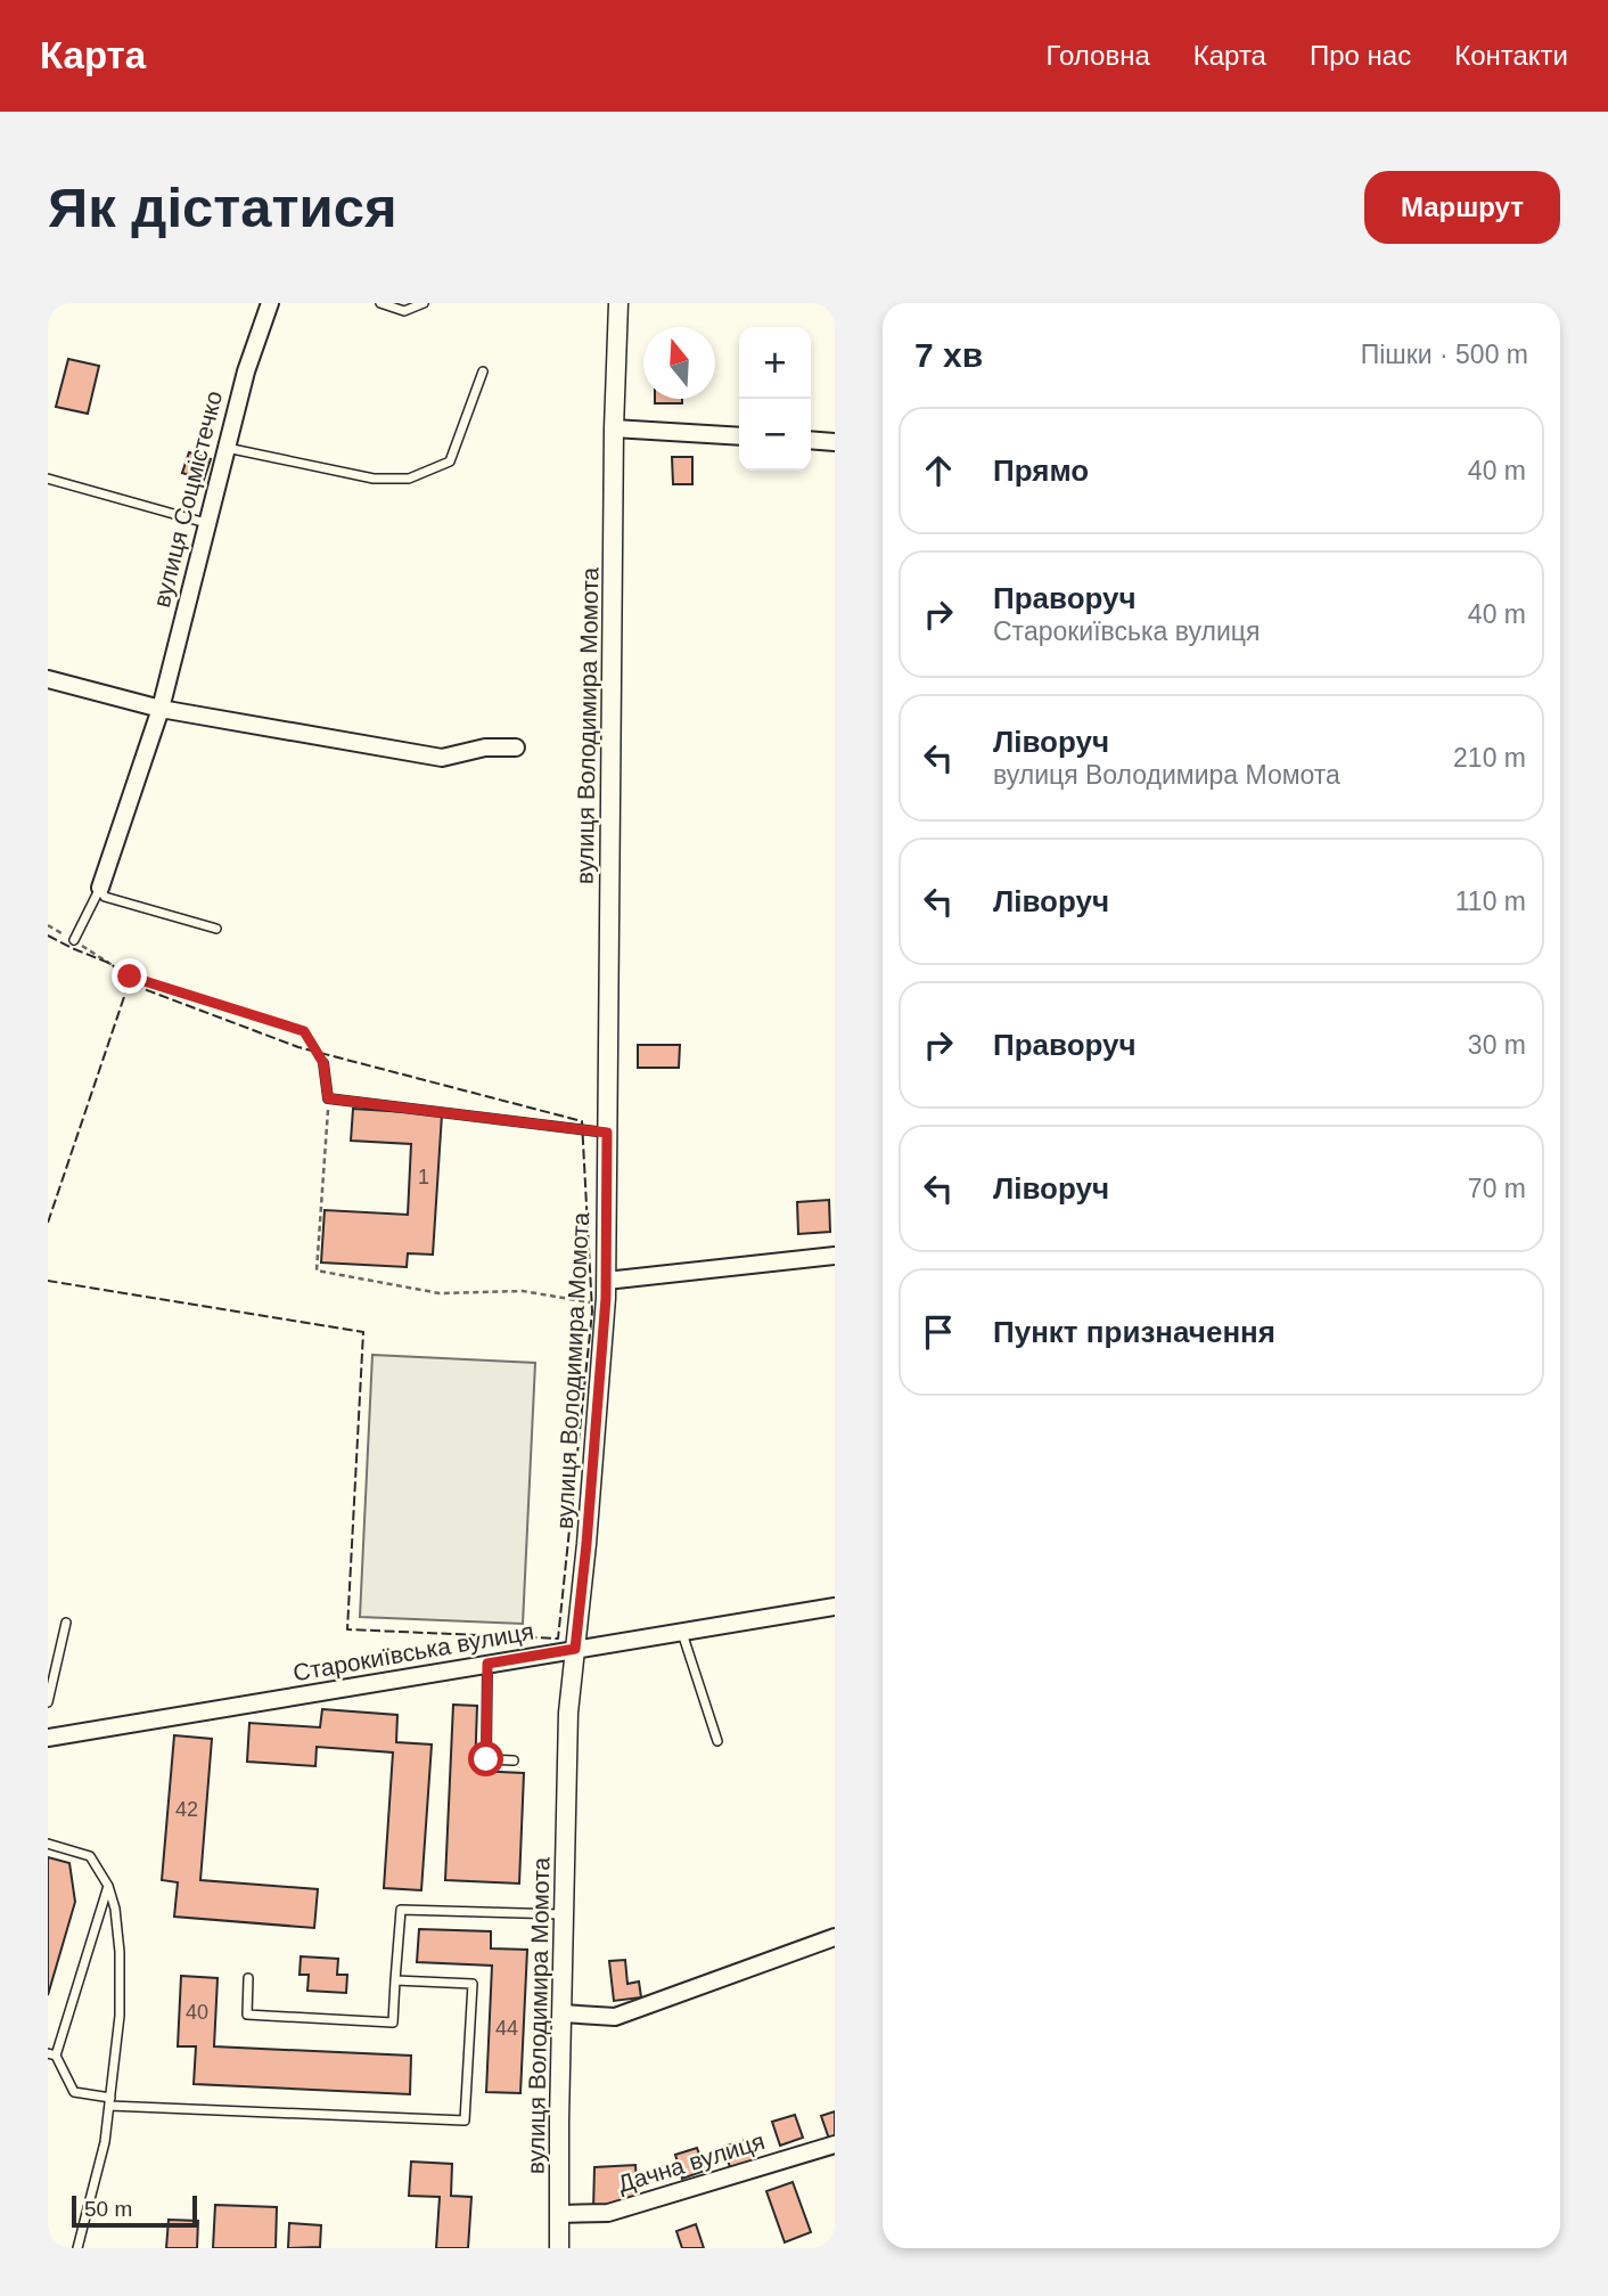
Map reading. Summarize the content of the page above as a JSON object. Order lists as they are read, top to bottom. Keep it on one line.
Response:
{"streets":{"street":["вулиця Соцмістечко","вулиця Володимира Момота","Старокиївська вулиця","Дачна вулиця"]},"crossings":[["вулиця Володимира Момота","Старокиївська вулиця"],["вулиця Володимира Момота","Дачна вулиця"]],"house_numbers":["1","42","40","44"],"scale_bar":"50 m","north":"top","page":{"header":"Карта","nav":["Головна","Карта","Про нас","Контакти"],"buttons":"Маршрут","title":"Як дістатися","heading":["7 хв","Пішки · 500 m"],"map_buttons":["+","−"],"list":[["Прямо","40 m"],["Праворуч","Старокиївська вулиця","40 m"],["Ліворуч","вулиця Володимира Момота","210 m"],["Ліворуч","110 m"],["Праворуч","30 m"],["Ліворуч","70 m"],"Пункт призначення"],"scale":"50 m"}}
